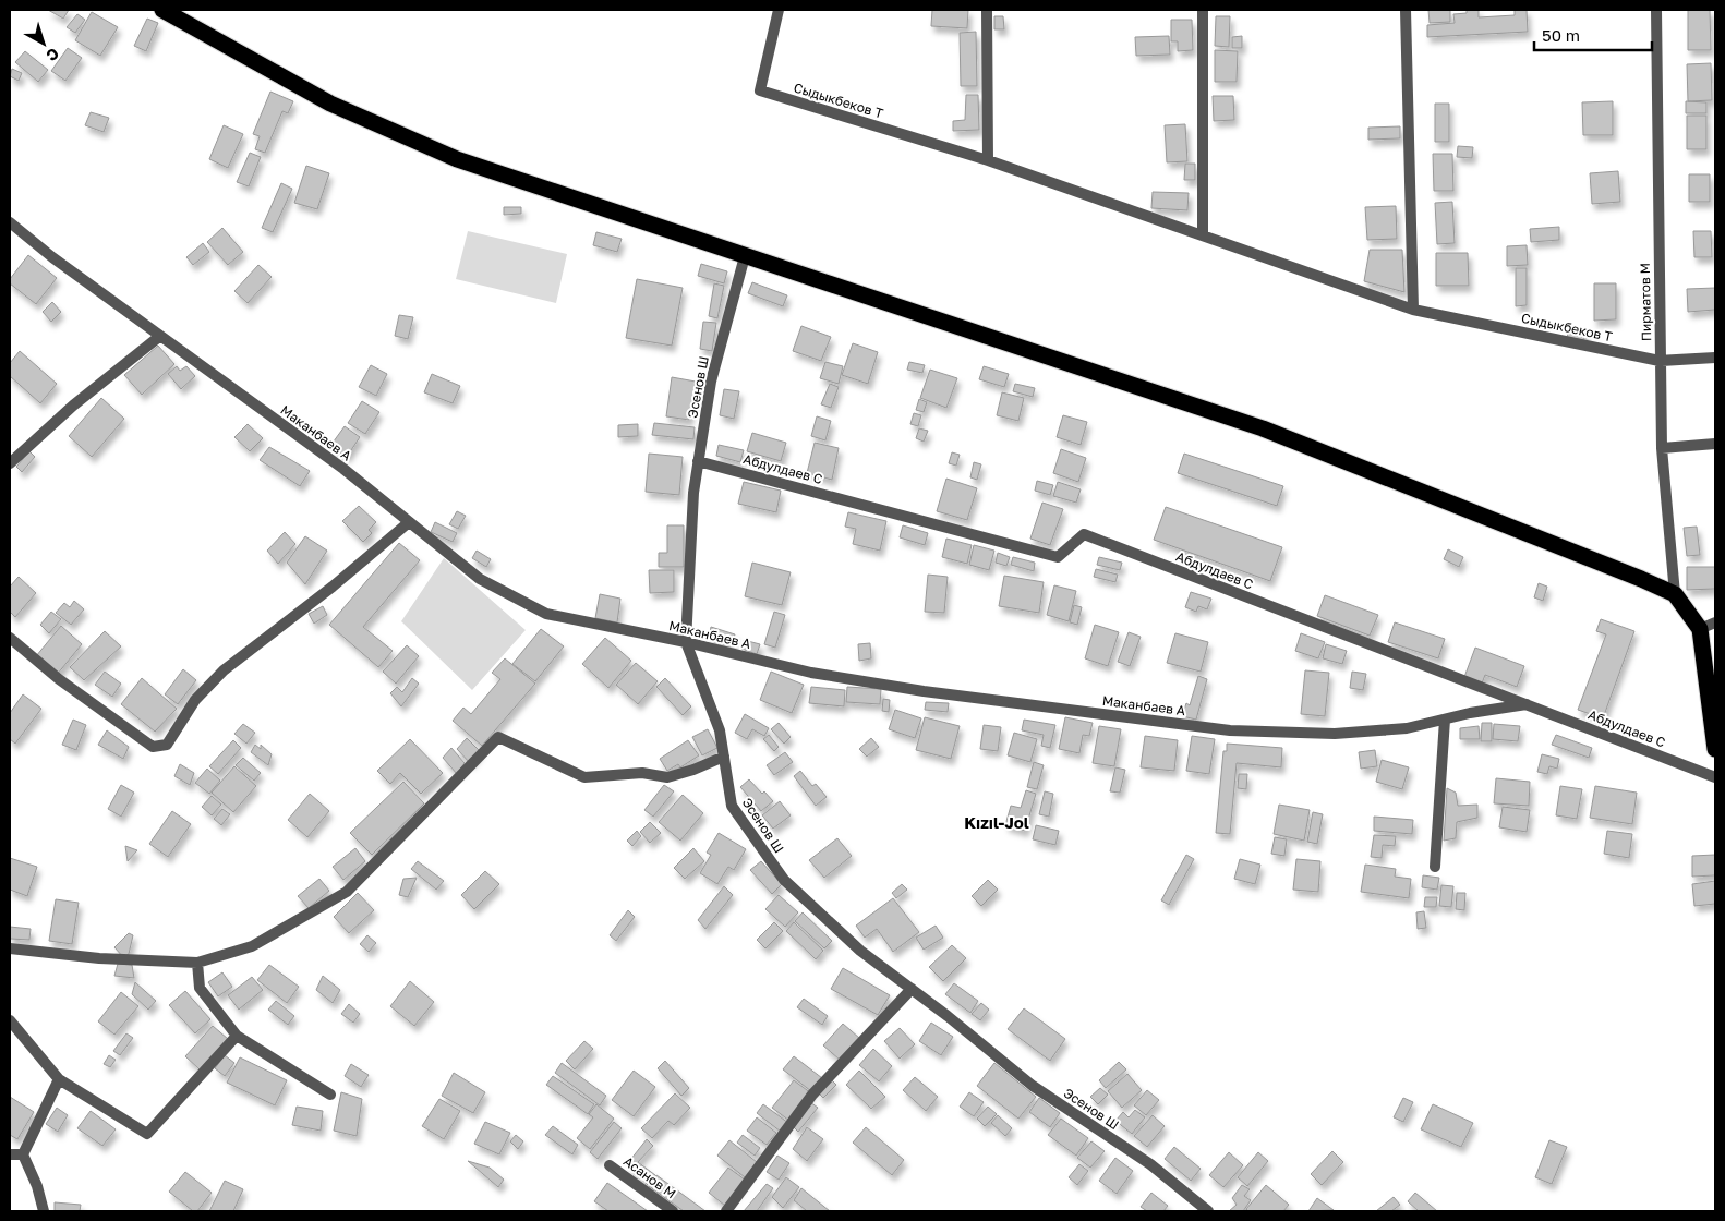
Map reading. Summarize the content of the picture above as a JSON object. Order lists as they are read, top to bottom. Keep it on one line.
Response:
{"streets":{"street":["Сыдыкбеков Т","Пирматов М","Эсенов Ш","Маканбаев А","Абдулдаев С","Асанов М"]},"crossings":[["Сыдыкбеков Т","Пирматов М"],["Эсенов Ш","Маканбаев А"],["Эсенов Ш","Абдулдаев С"],["Маканбаев А","Абдулдаев С"]],"districts":["Kızıl-Jol"],"scale_bar":"50 m","north":"bottom right"}
